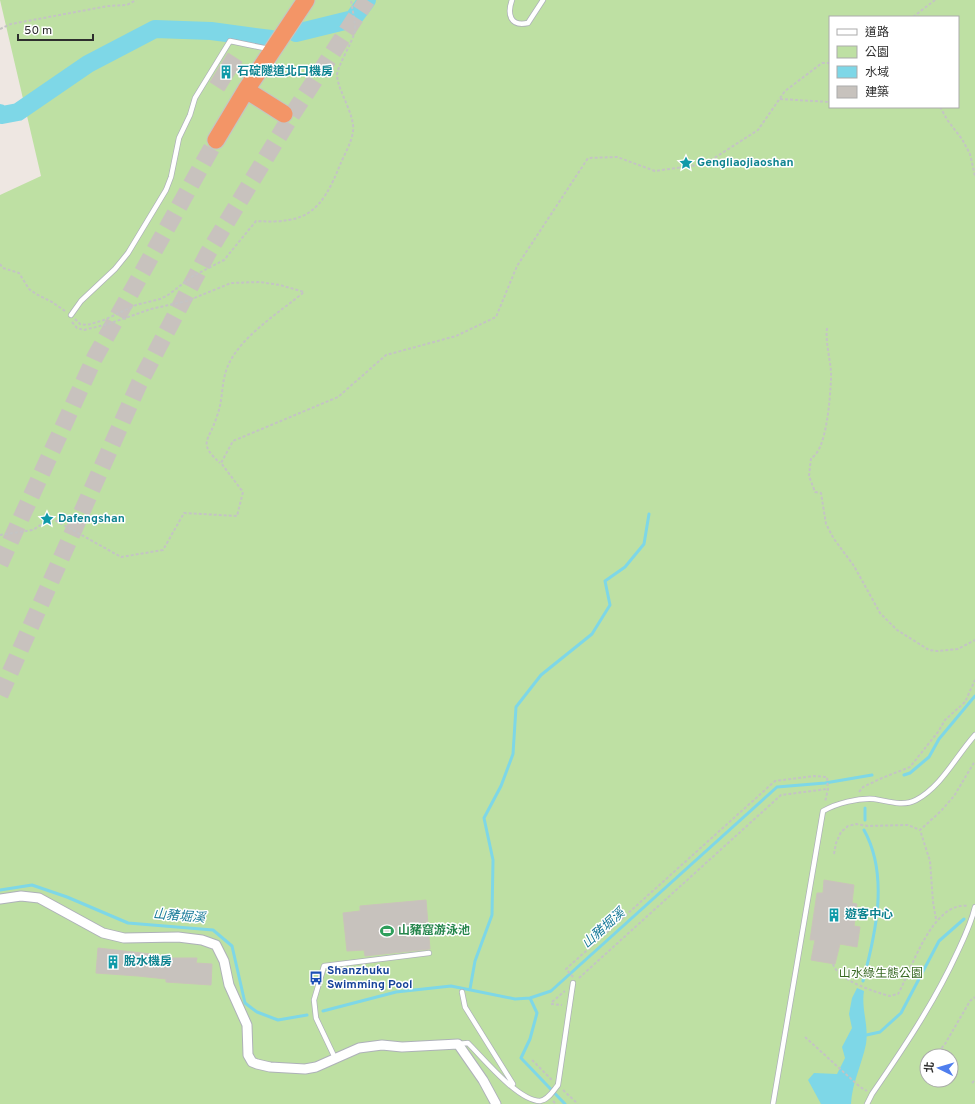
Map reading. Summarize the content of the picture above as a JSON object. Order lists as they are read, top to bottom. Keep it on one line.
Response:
{"water":["山豬堀溪"],"parks":["山水綠生態公園"],"places":{"building":["石碇隧道北口機房","遊客中心","脫水機房"],"place":["Gengliaojiaoshan","Dafengshan"],"sports":["山豬窟游泳池"],"bus stop":["Shanzhuku Swimming Pool"]},"legend":["道路","公園","水域","建築"],"scale_bar":"50 m","north":"left"}
